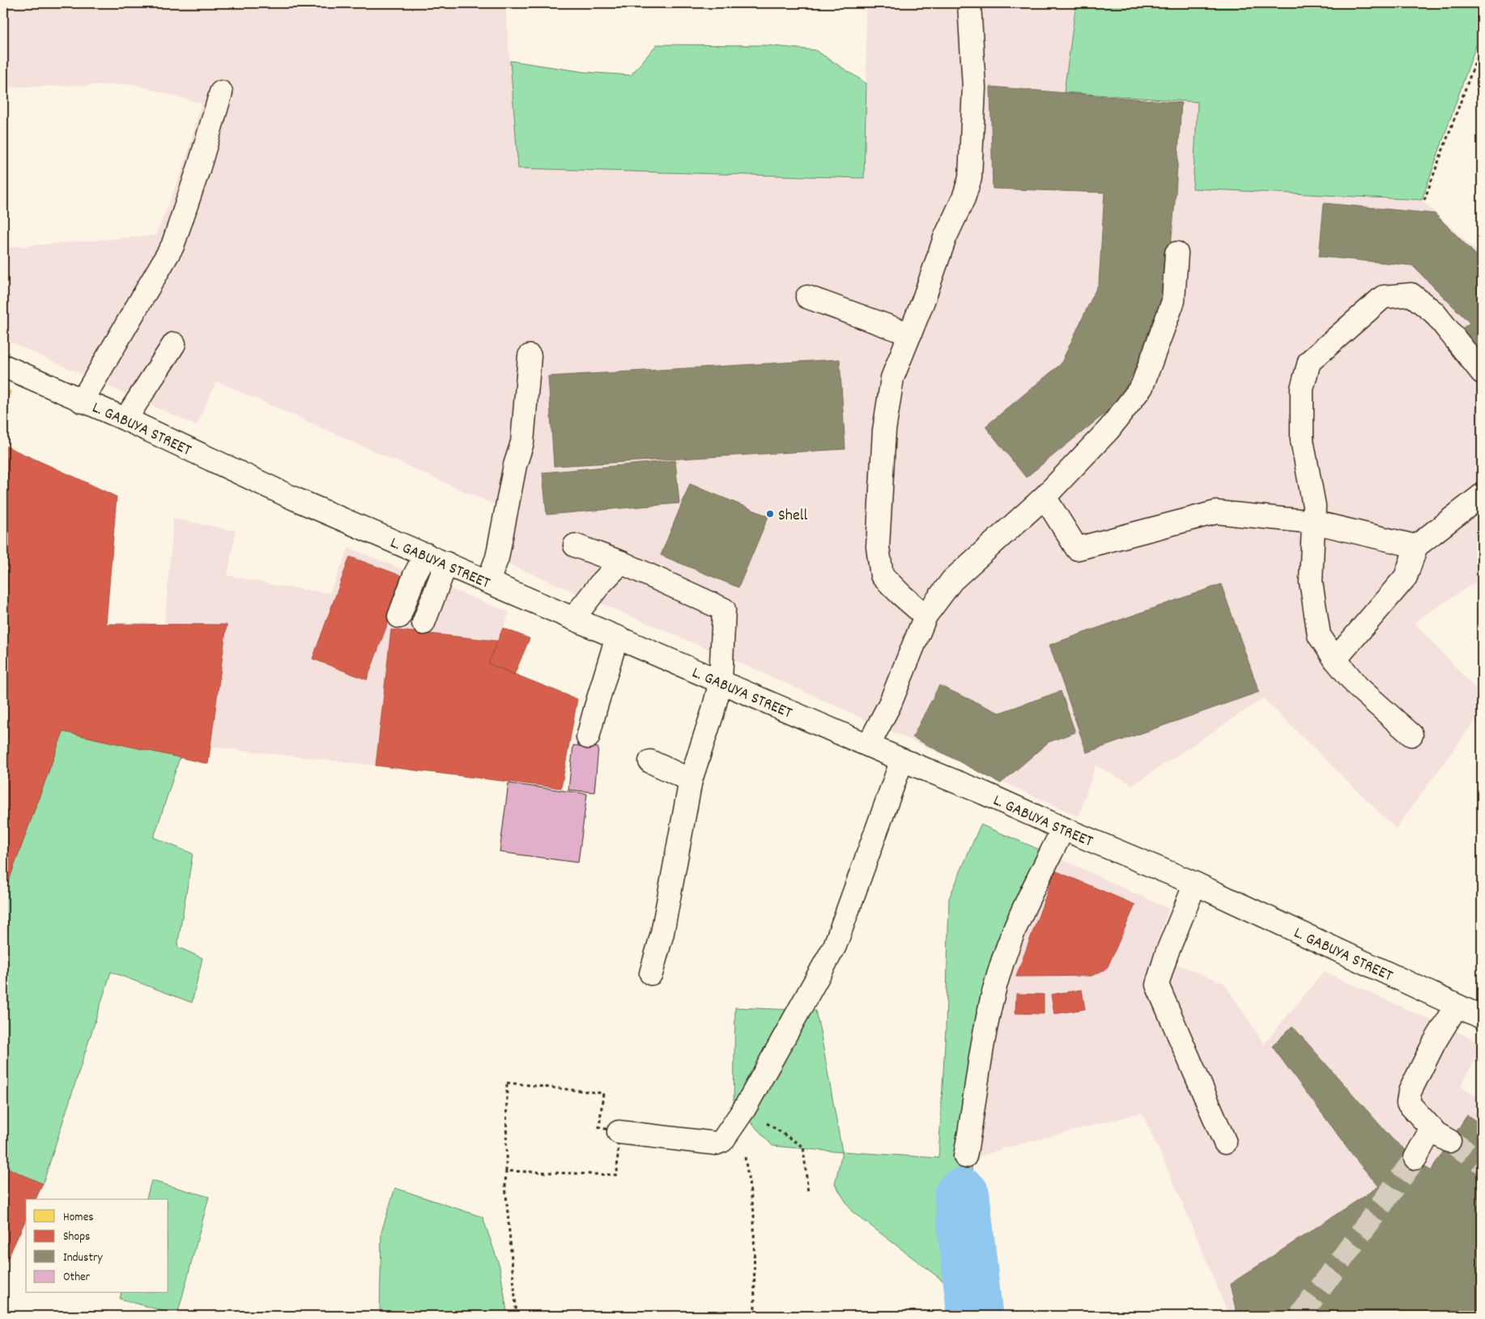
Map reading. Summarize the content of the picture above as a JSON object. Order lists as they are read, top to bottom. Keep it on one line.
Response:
{"streets":{"street":["L. GABUYA STREET"]},"places":["Shell"],"legend":["Homes","Shops","Industry","Other"]}
